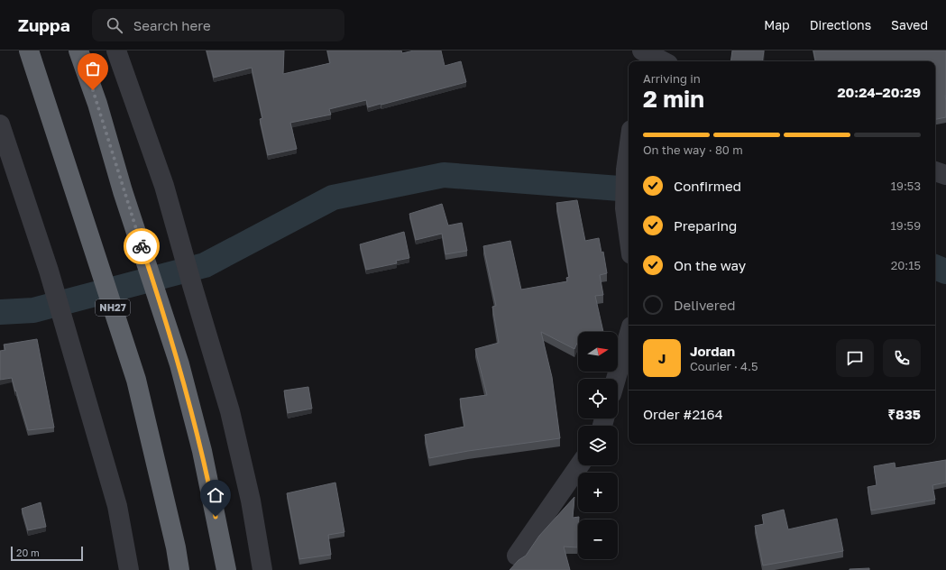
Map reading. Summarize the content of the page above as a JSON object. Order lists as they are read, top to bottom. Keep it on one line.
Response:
{"streets":{"highway":["NH27"]},"scale_bar":"20 m","north":"right","page":{"header":"Zuppa","search":"Search here","nav":["Map","Directions","Saved"],"heading":["2 min","Arriving in","20:24–20:29"],"panel":["Jordan","Courier · 4.5","Order #2164","₹835"],"bar":"On the way · 80 m","list":[["Confirmed","19:53"],["Preparing","19:59"],["On the way","20:15"],"Delivered"],"map_buttons":["+","−"],"round":"J","scale":"20 m"}}
